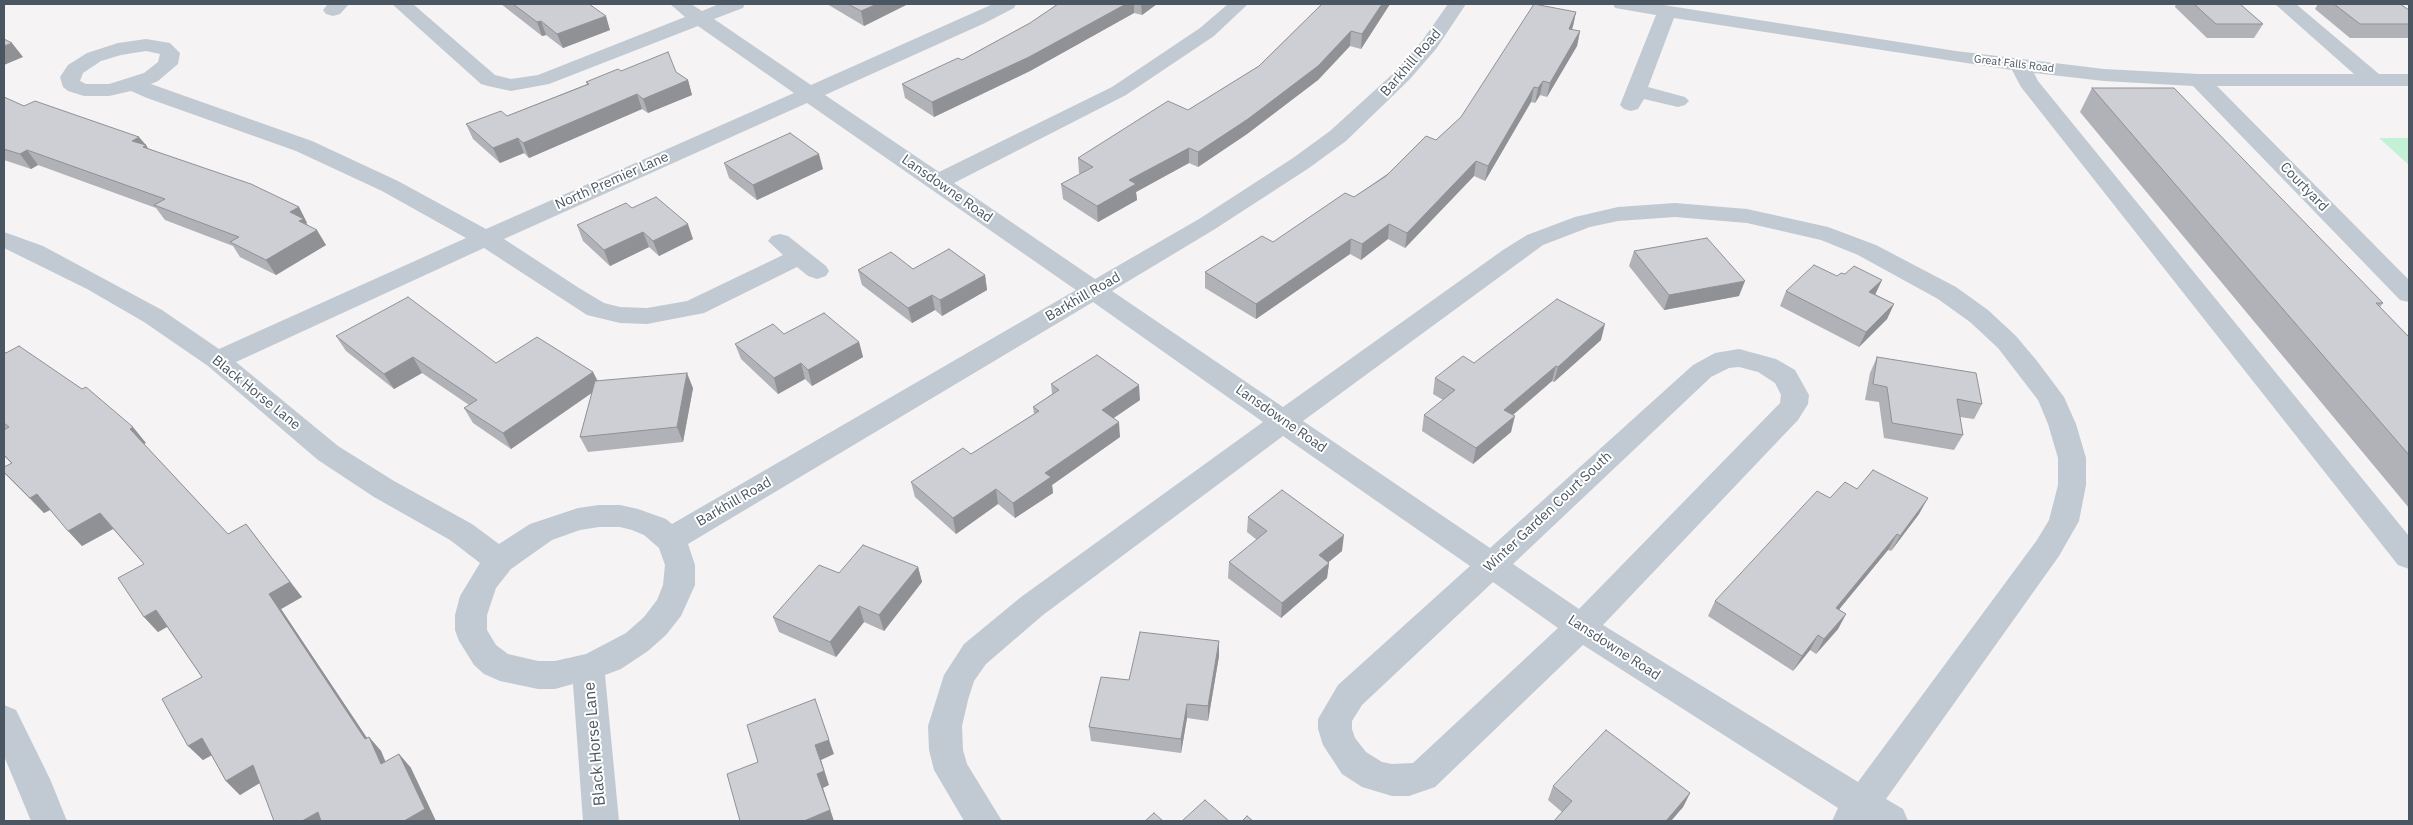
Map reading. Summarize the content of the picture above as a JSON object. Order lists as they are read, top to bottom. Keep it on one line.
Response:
{"streets":{"street":["Barkhill Road","Great Falls Road","North Premier Lane","Courtyard","Lansdowne Road","Black Horse Lane","Winter Garden Court South"]},"crossings":[["Barkhill Road","Lansdowne Road"],["Great Falls Road","Courtyard"],["North Premier Lane","Lansdowne Road"],["North Premier Lane","Black Horse Lane"],["Lansdowne Road","Winter Garden Court South"]]}
